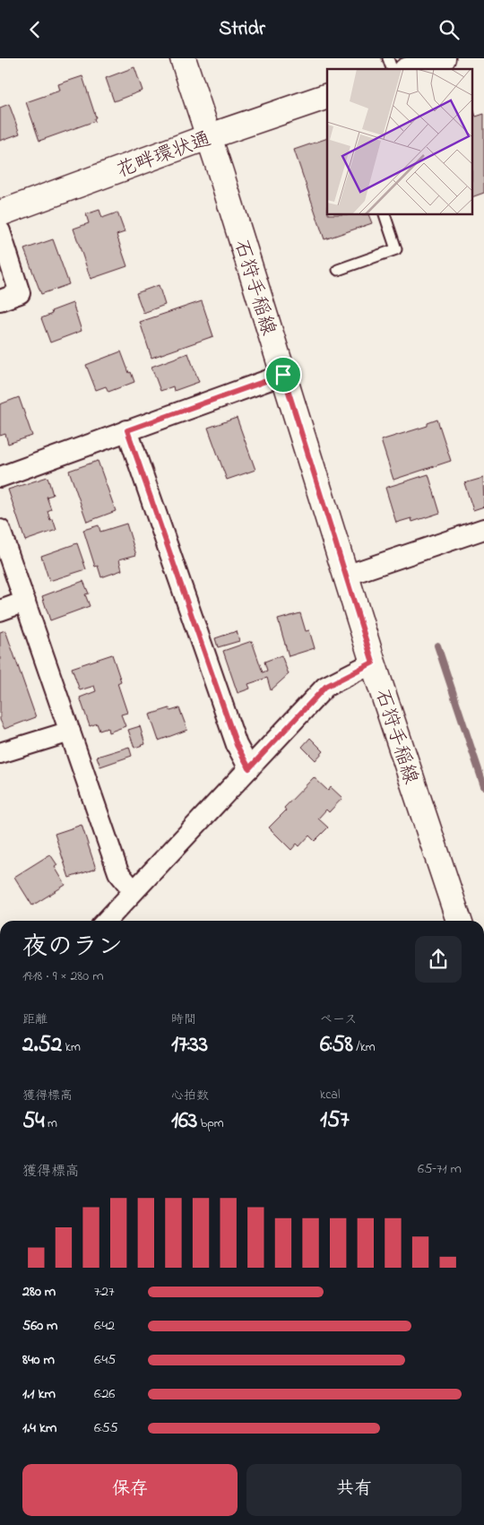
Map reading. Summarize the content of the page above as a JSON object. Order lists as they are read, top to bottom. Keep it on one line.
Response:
{"streets":{"main road":["花畔環状通","石狩手稲線"]},"crossings":[["花畔環状通","石狩手稲線"]],"page":{"header":"Stridr","heading":["夜のラン","19:18 · 9 × 280 m"],"stats":[["距離","2.52 km"],["時間","17:33"],["ペース","6:58 /km"],["獲得標高","54 m"],["心拍数","163 bpm"],["kcal","157"]],"chart":["獲得標高","65–71 m"],"list":[{"name":"280 m","note":"7:27"},{"name":"560 m","note":"6:42"},{"name":"840 m","note":"6:45"},{"name":"1.1 km","note":"6:26"},{"name":"1.4 km","note":"6:55"}],"buttons":["保存","共有"]}}
